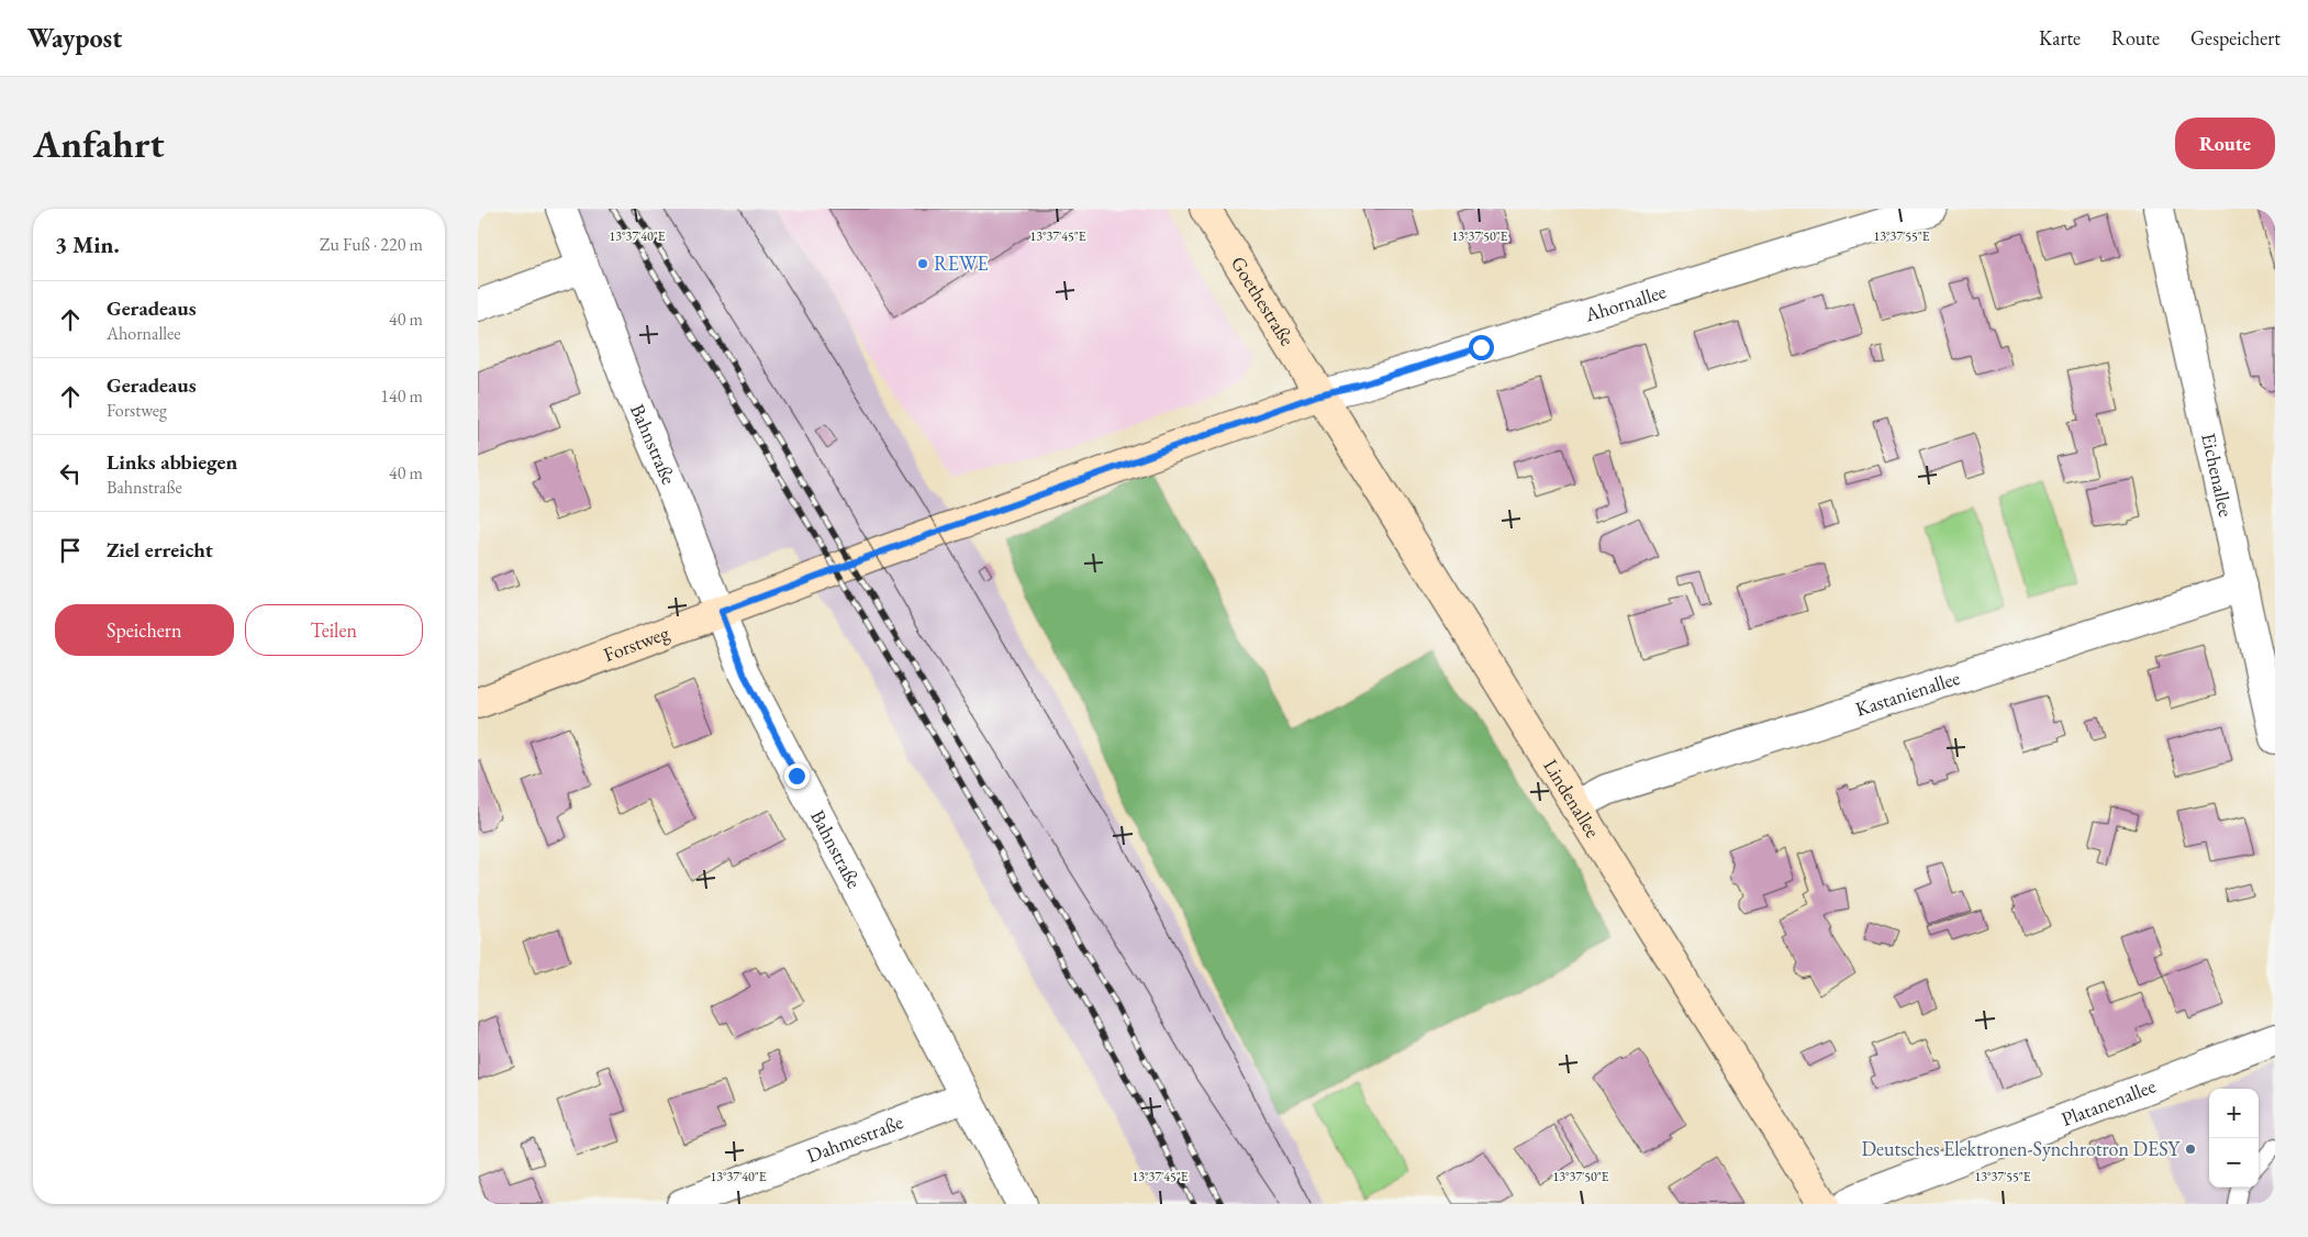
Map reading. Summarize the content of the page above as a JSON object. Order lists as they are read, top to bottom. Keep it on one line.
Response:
{"streets":{"main road":["Goethestraße","Forstweg","Lindenallee"],"street":["Ahornallee","Bahnstraße","Eichenallee","Kastanienallee","Platanenallee","Dahmestraße"]},"crossings":[["Goethestraße","Ahornallee"],["Goethestraße","Forstweg"],["Goethestraße","Lindenallee"],["Ahornallee","Forstweg"],["Ahornallee","Lindenallee"],["Bahnstraße","Forstweg"],["Bahnstraße","Dahmestraße"],["Eichenallee","Kastanienallee"],["Forstweg","Lindenallee"],["Kastanienallee","Lindenallee"]],"places":["REWE","Deutsches Elektronen-Synchrotron DESY"],"page":{"header":"Waypost","nav":["Karte","Route","Gespeichert"],"buttons":["Route",["Speichern","Teilen"]],"title":"Anfahrt","heading":["3 Min.","Zu Fuß · 220 m"],"list":[["Geradeaus","Ahornallee","40 m"],["Geradeaus","Forstweg","140 m"],["Links abbiegen","Bahnstraße","40 m"],"Ziel erreicht"],"map_buttons":["+","−"]},"coordinates":["13°37'40\"E","13°37'45\"E","13°37'50\"E","13°37'55\"E"]}
